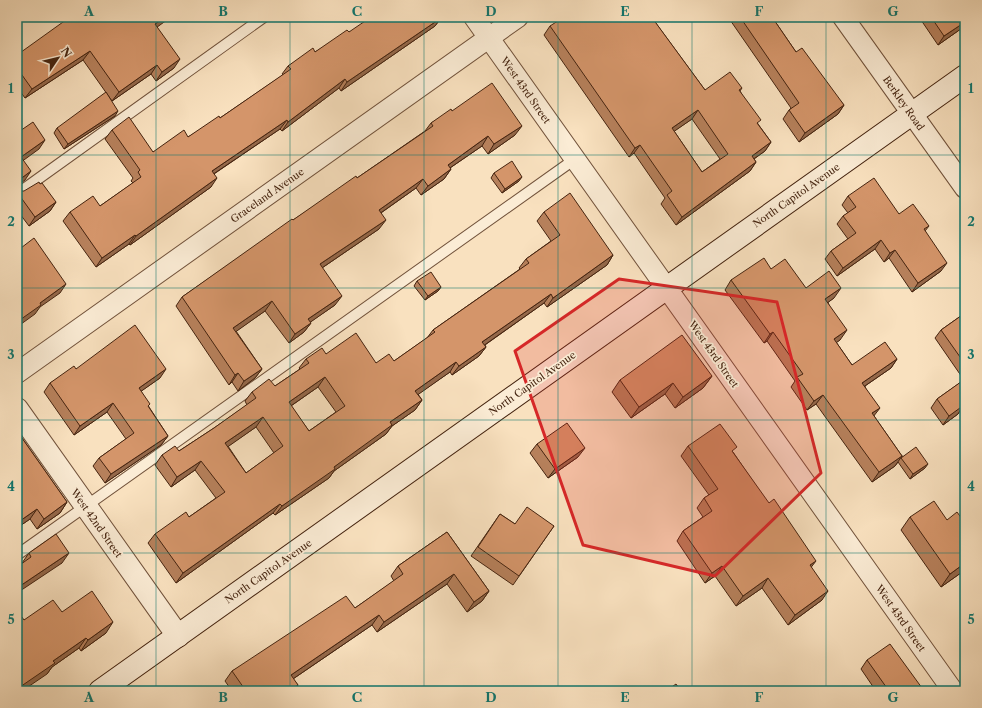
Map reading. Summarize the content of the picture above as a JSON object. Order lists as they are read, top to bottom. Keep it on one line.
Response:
{"streets":{"main road":["North Capitol Avenue","West 42nd Street"],"street":["West 43rd Street","Berkley Road","Graceland Avenue"]},"crossings":[["West 43rd Street","Graceland Avenue"],["West 43rd Street","North Capitol Avenue"],["Berkley Road","North Capitol Avenue"],["North Capitol Avenue","West 42nd Street"]],"north":"top right","grid":{"columns":["A","B","C","D","E","F","G"],"rows":["1","2","3","4","5"]}}
